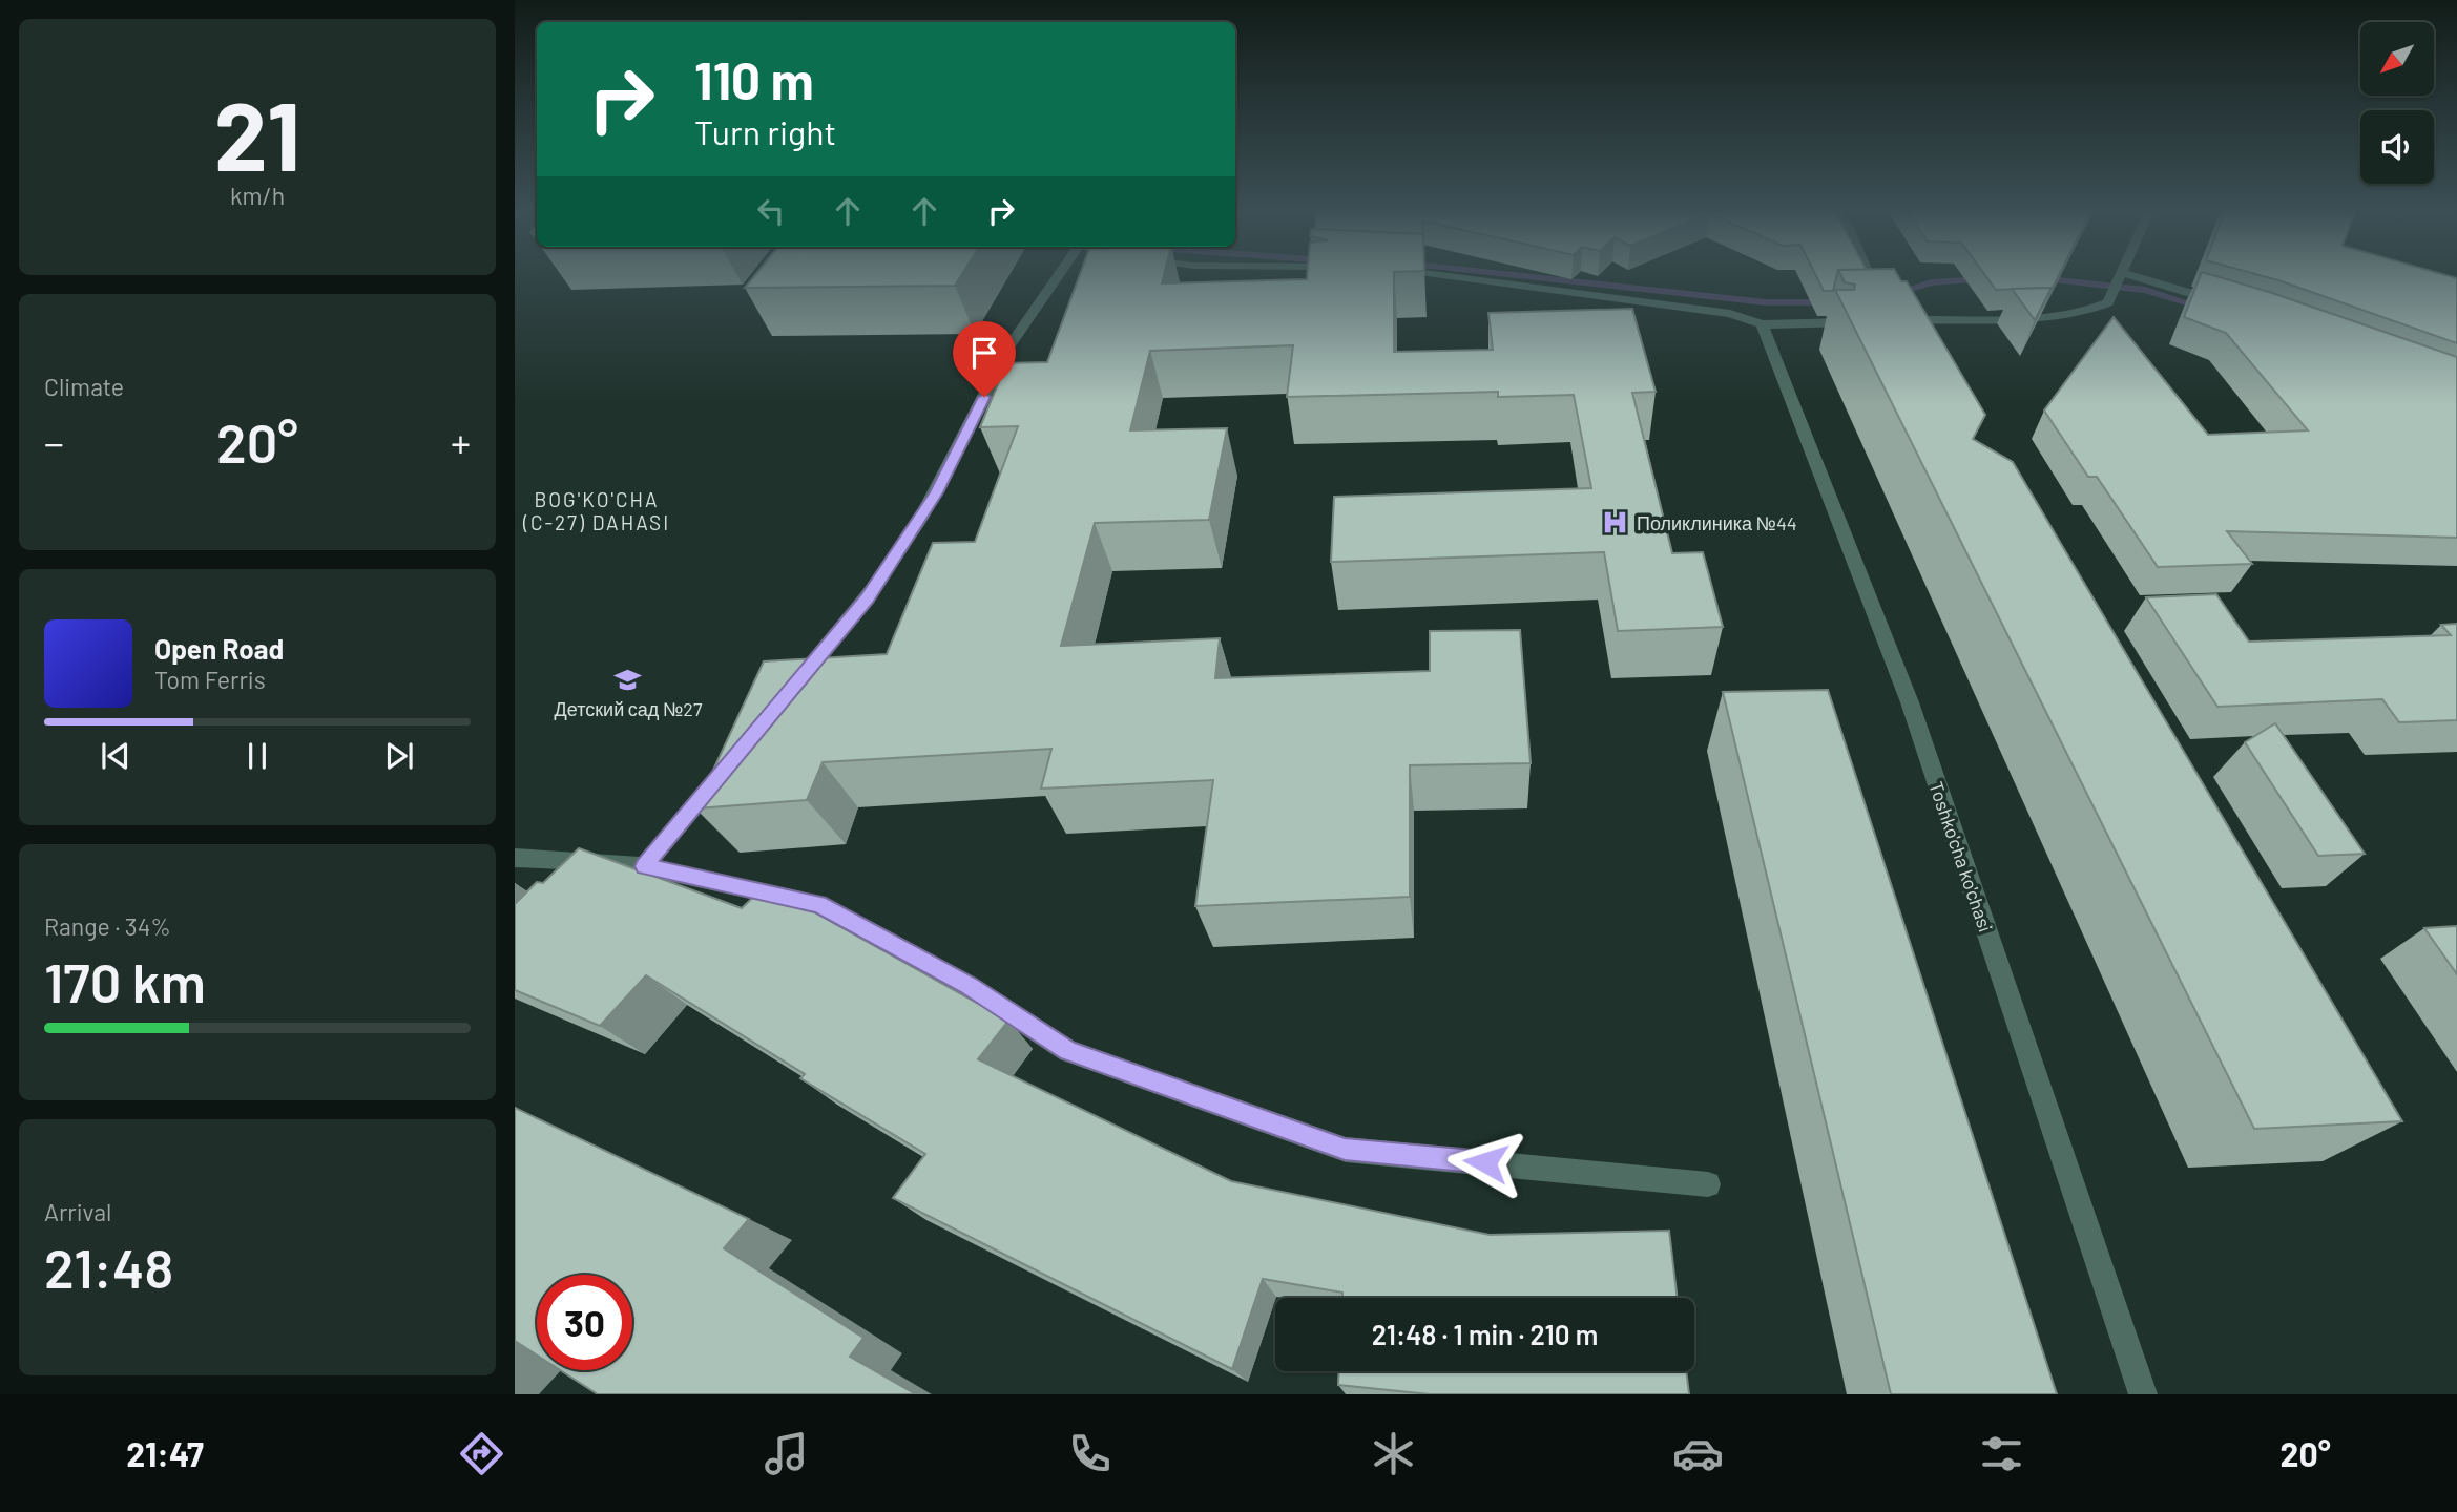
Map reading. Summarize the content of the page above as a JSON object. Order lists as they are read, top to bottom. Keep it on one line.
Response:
{"streets":{"street":["Toshko'cha ko'chasi"]},"districts":["BOG'KO'CHA (C-27) DAHASI"],"places":{"hospital":["Поликлиника №44"],"school or university":["Детский сад №27"]},"north":"bottom left","page":{"tile":[["21","km/h"],"Climate",["Range · 34%","170 km"],["Arrival","21:48"]],"turn":["110 m","Turn right"],"heat":["−","20°","+"],"song":["Open Road","Tom Ferris"],"limit":"30","trip":"21:48 · 1 min · 210 m","tabs":["21:47","20°"]}}
